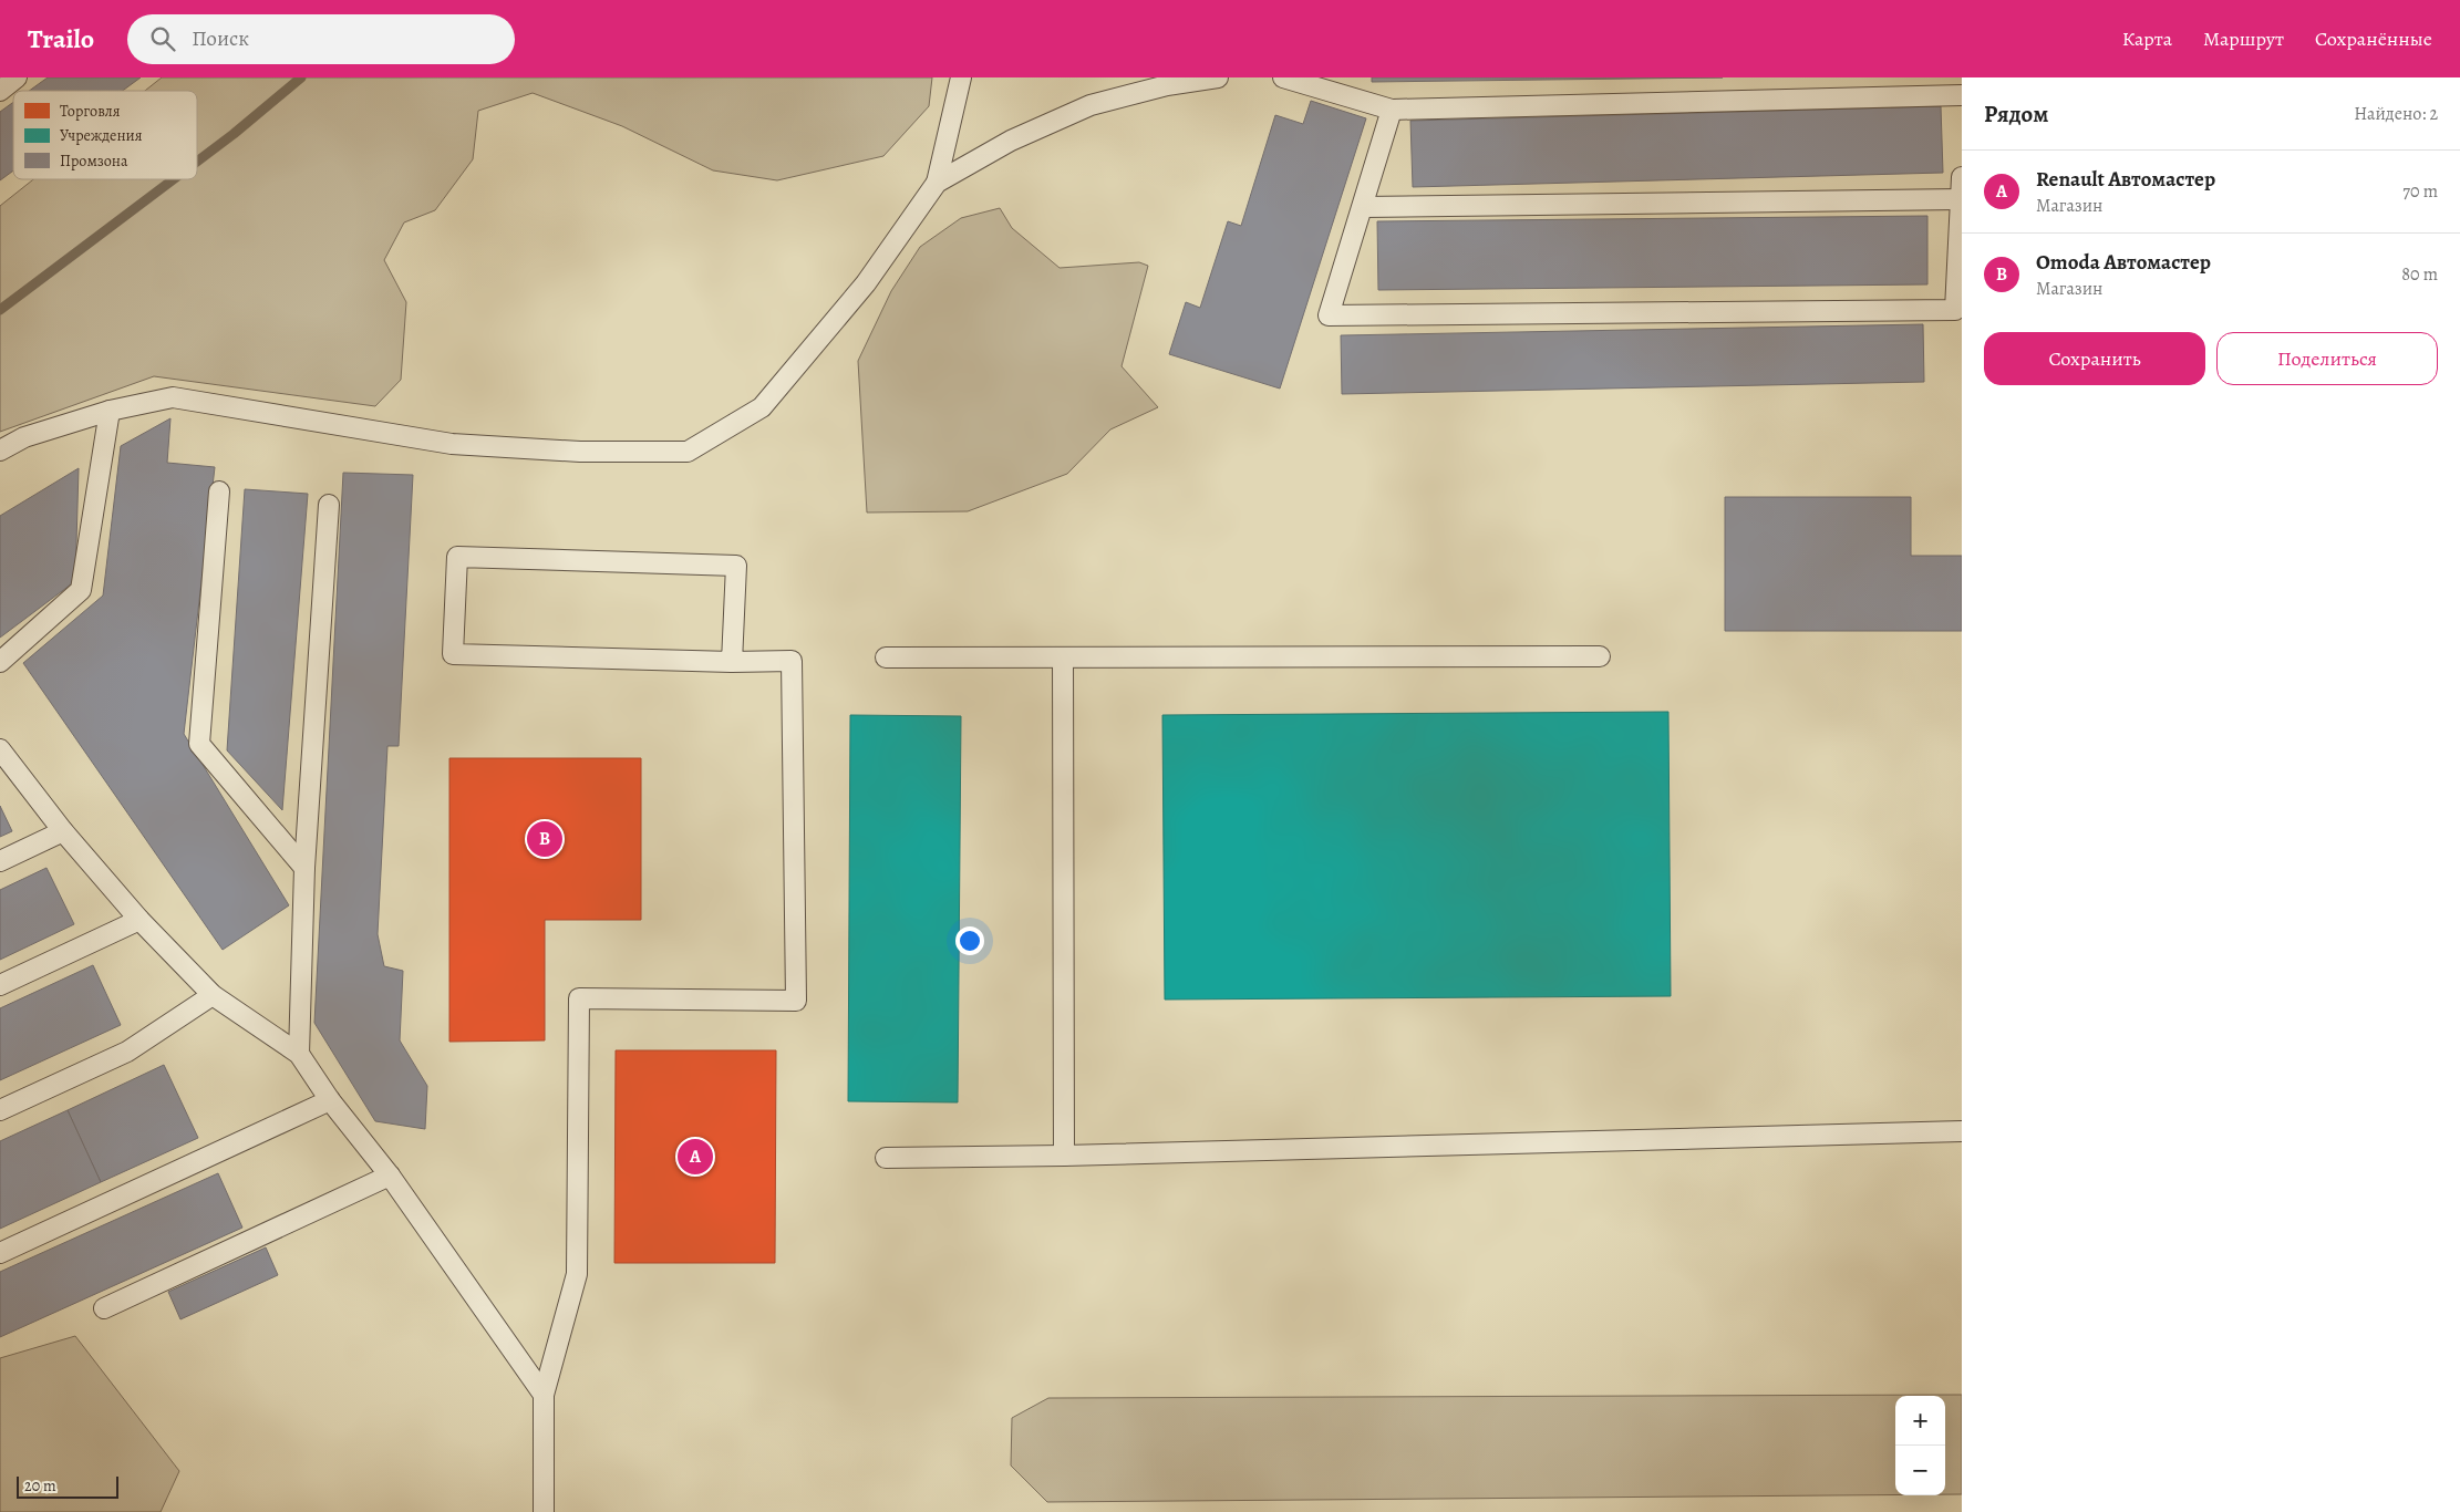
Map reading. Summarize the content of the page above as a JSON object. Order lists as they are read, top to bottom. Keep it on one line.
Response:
{"legend":["Торговля","Учреждения","Промзона"],"scale_bar":"20 m","page":{"header":"Trailo","search":"Поиск","nav":["Карта","Маршрут","Сохранённые"],"heading":["Рядом","Найдено: 2"],"list":[{"mark":"A","name":"Renault Автомастер","note":"Магазин","value":"70 m"},{"mark":"B","name":"Omoda Автомастер","note":"Магазин","value":"80 m"}],"buttons":["Сохранить","Поделиться"],"pins":["B","A"],"map_buttons":["+","−"],"scale":"20 m"}}
